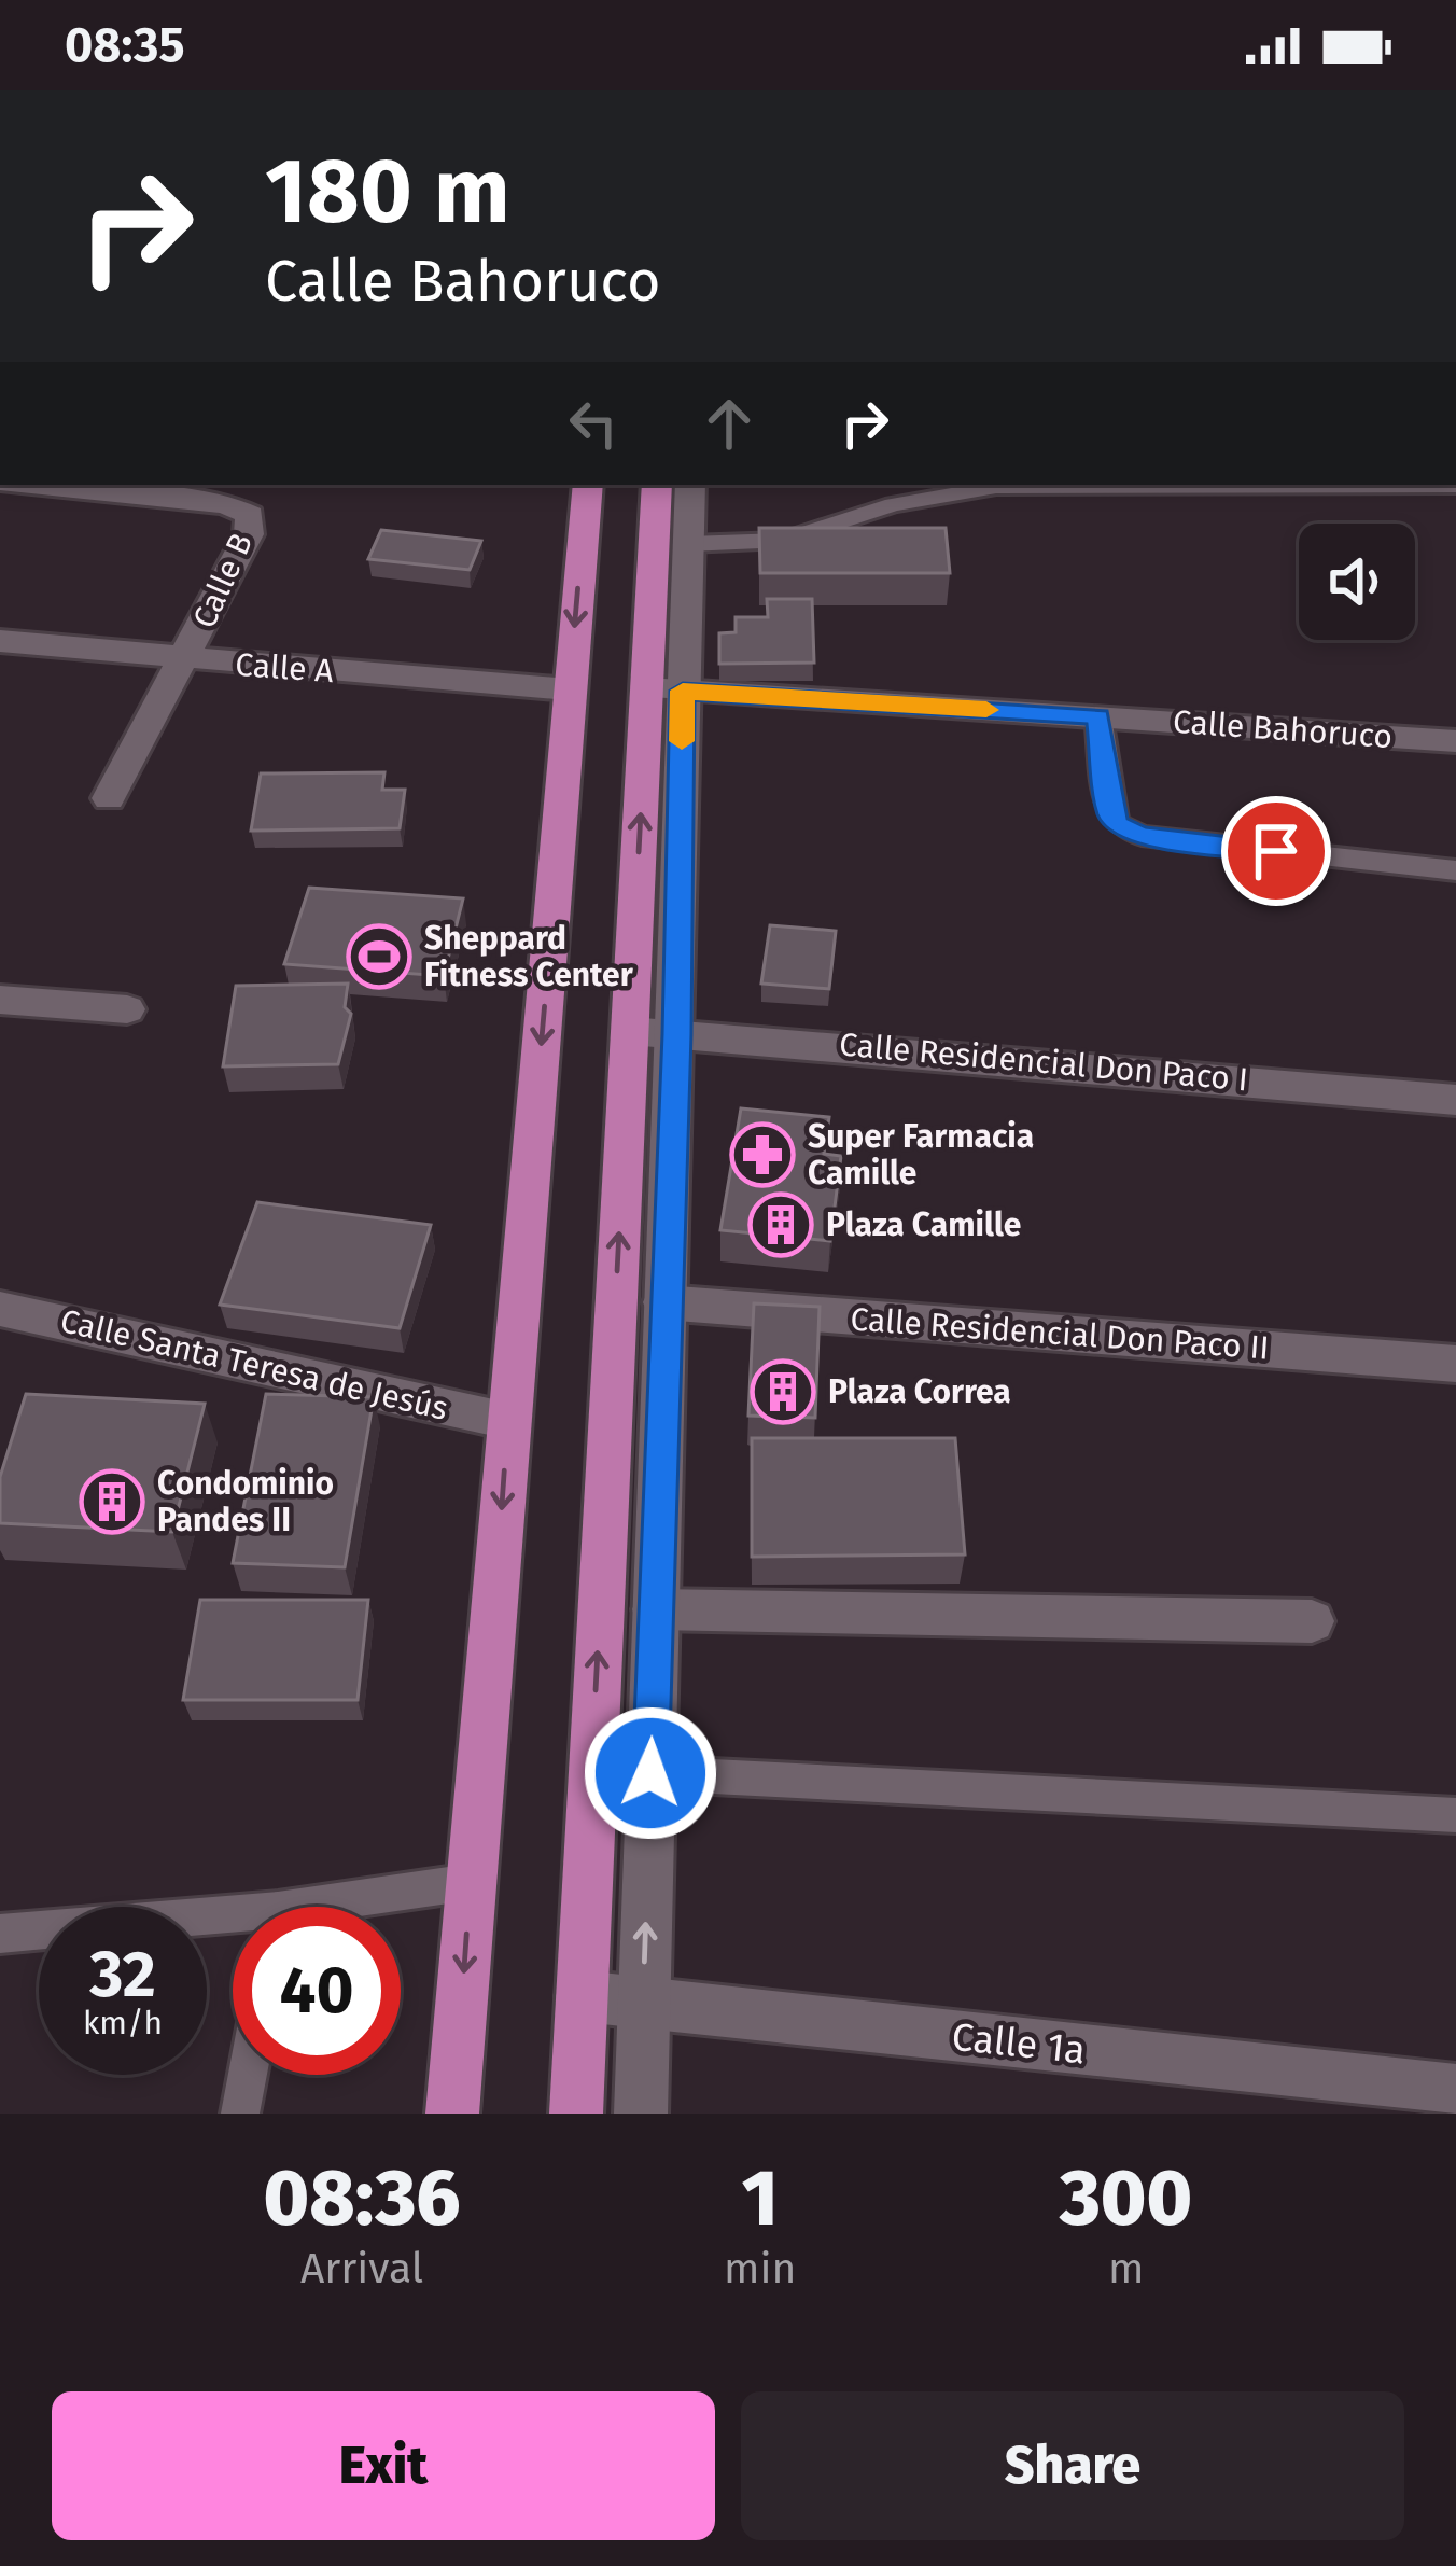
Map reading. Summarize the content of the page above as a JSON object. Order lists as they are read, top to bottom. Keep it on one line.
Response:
{"streets":{"street":["Calle B","Calle A","Calle Bahoruco","Calle Residencial Don Paco I","Calle Residencial Don Paco II","Calle Santa Teresa de Jesús","Calle 1a"]},"crossings":[["Calle B","Calle A"]],"places":{"sports":["Sheppard Fitness Center"],"pharmacy":["Super Farmacia Camille"],"building":["Plaza Camille","Plaza Correa","Condominio Pandes II"]},"page":{"status":"08:35","turn":["180 m","Calle Bahoruco"],"speed":"32 km/h","limit":"40","eta":["08:36","Arrival","1","min","300","m"],"buttons":["Exit","Share"]}}
